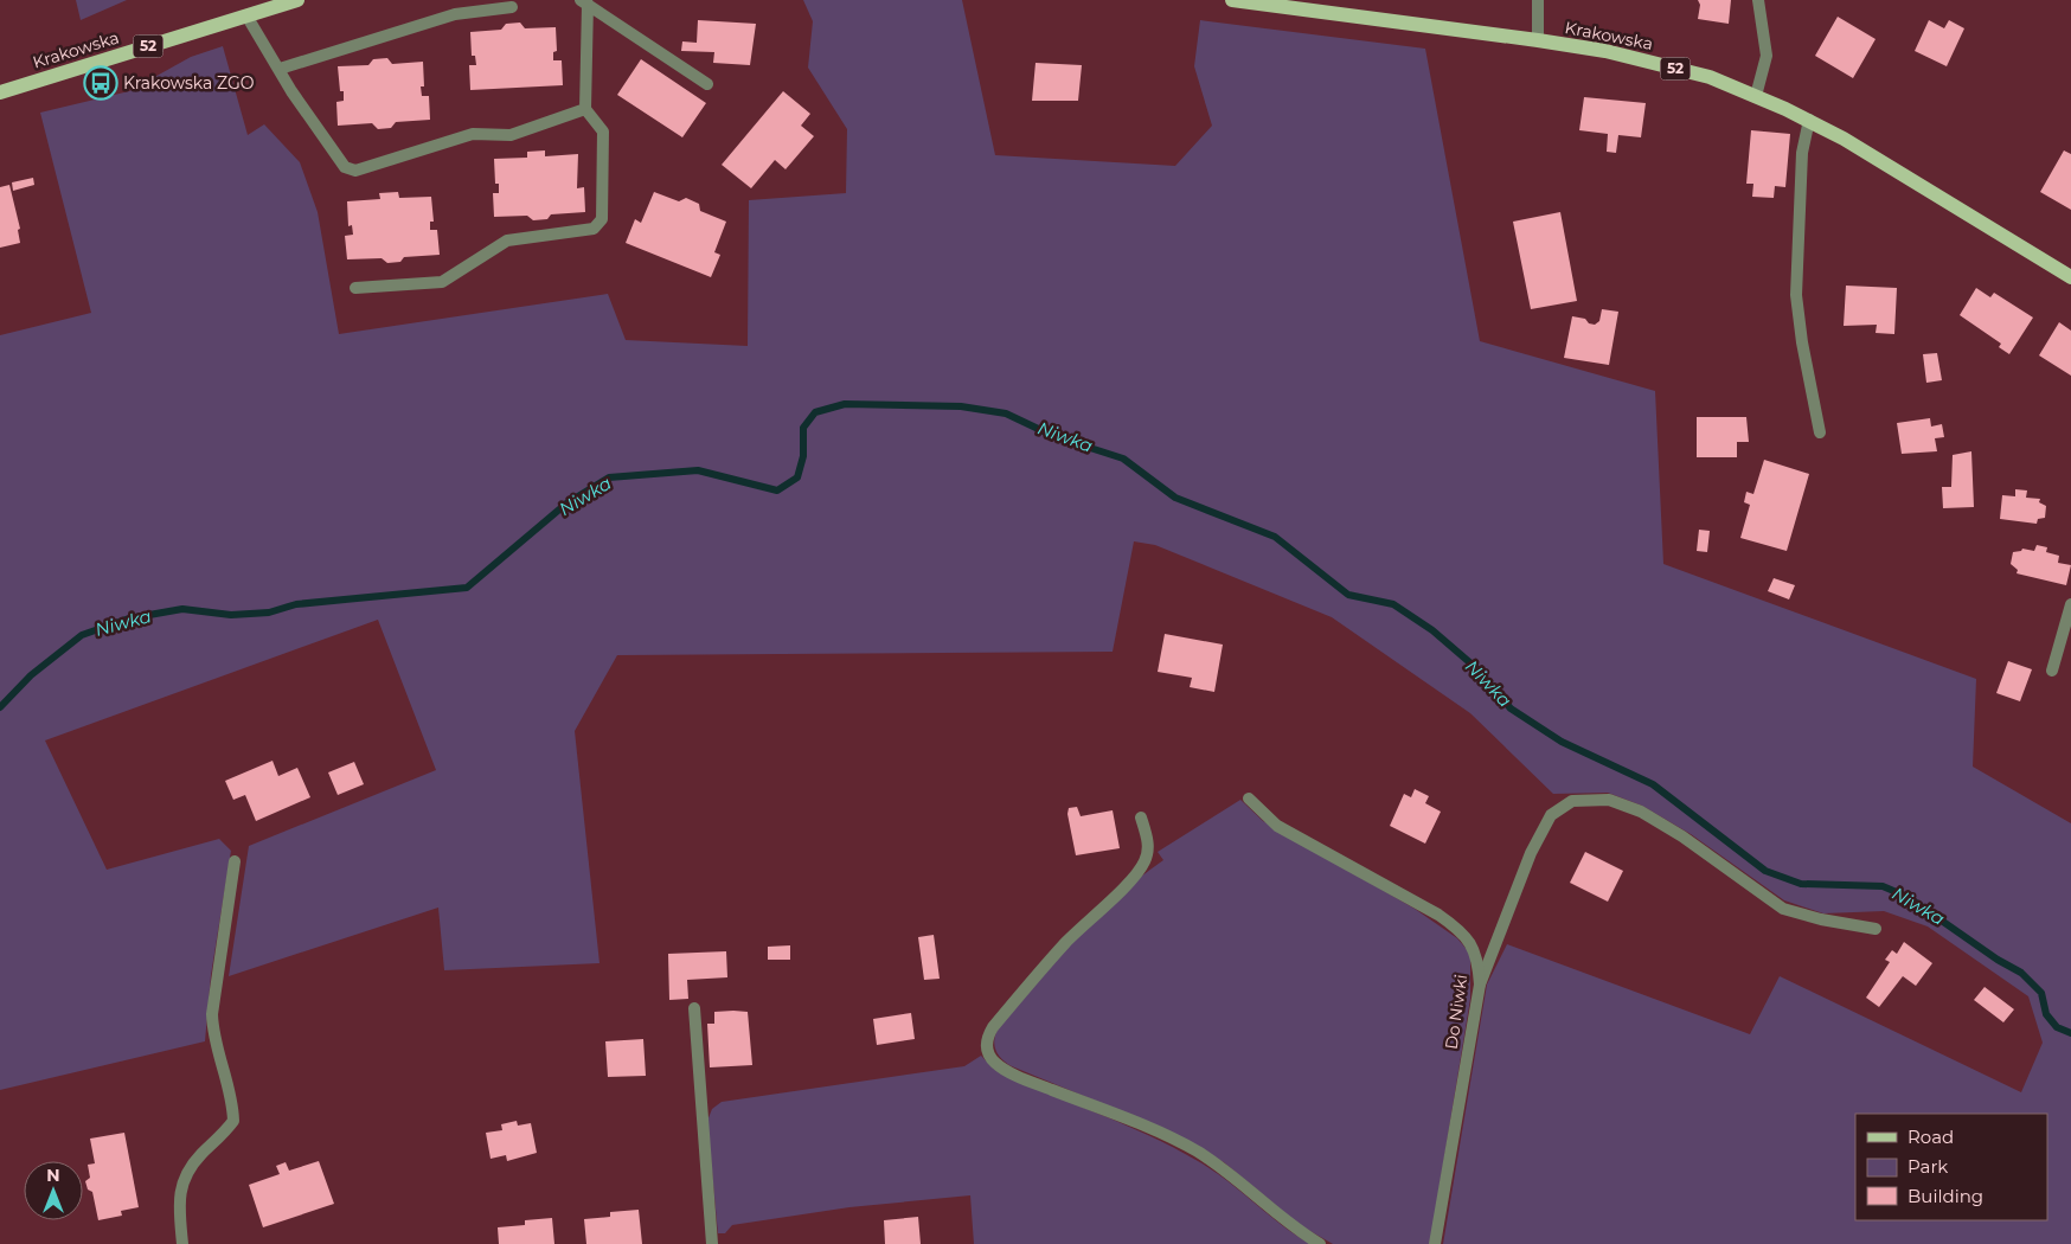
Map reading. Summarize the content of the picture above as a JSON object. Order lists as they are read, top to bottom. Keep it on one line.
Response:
{"streets":{"main road":["Krakowska","52"],"street":["Do Niwki"]},"water":["Niwka"],"places":{"bus stop":["Krakowska ZGO"]},"legend":["Road","Park","Building"],"north":"top"}
